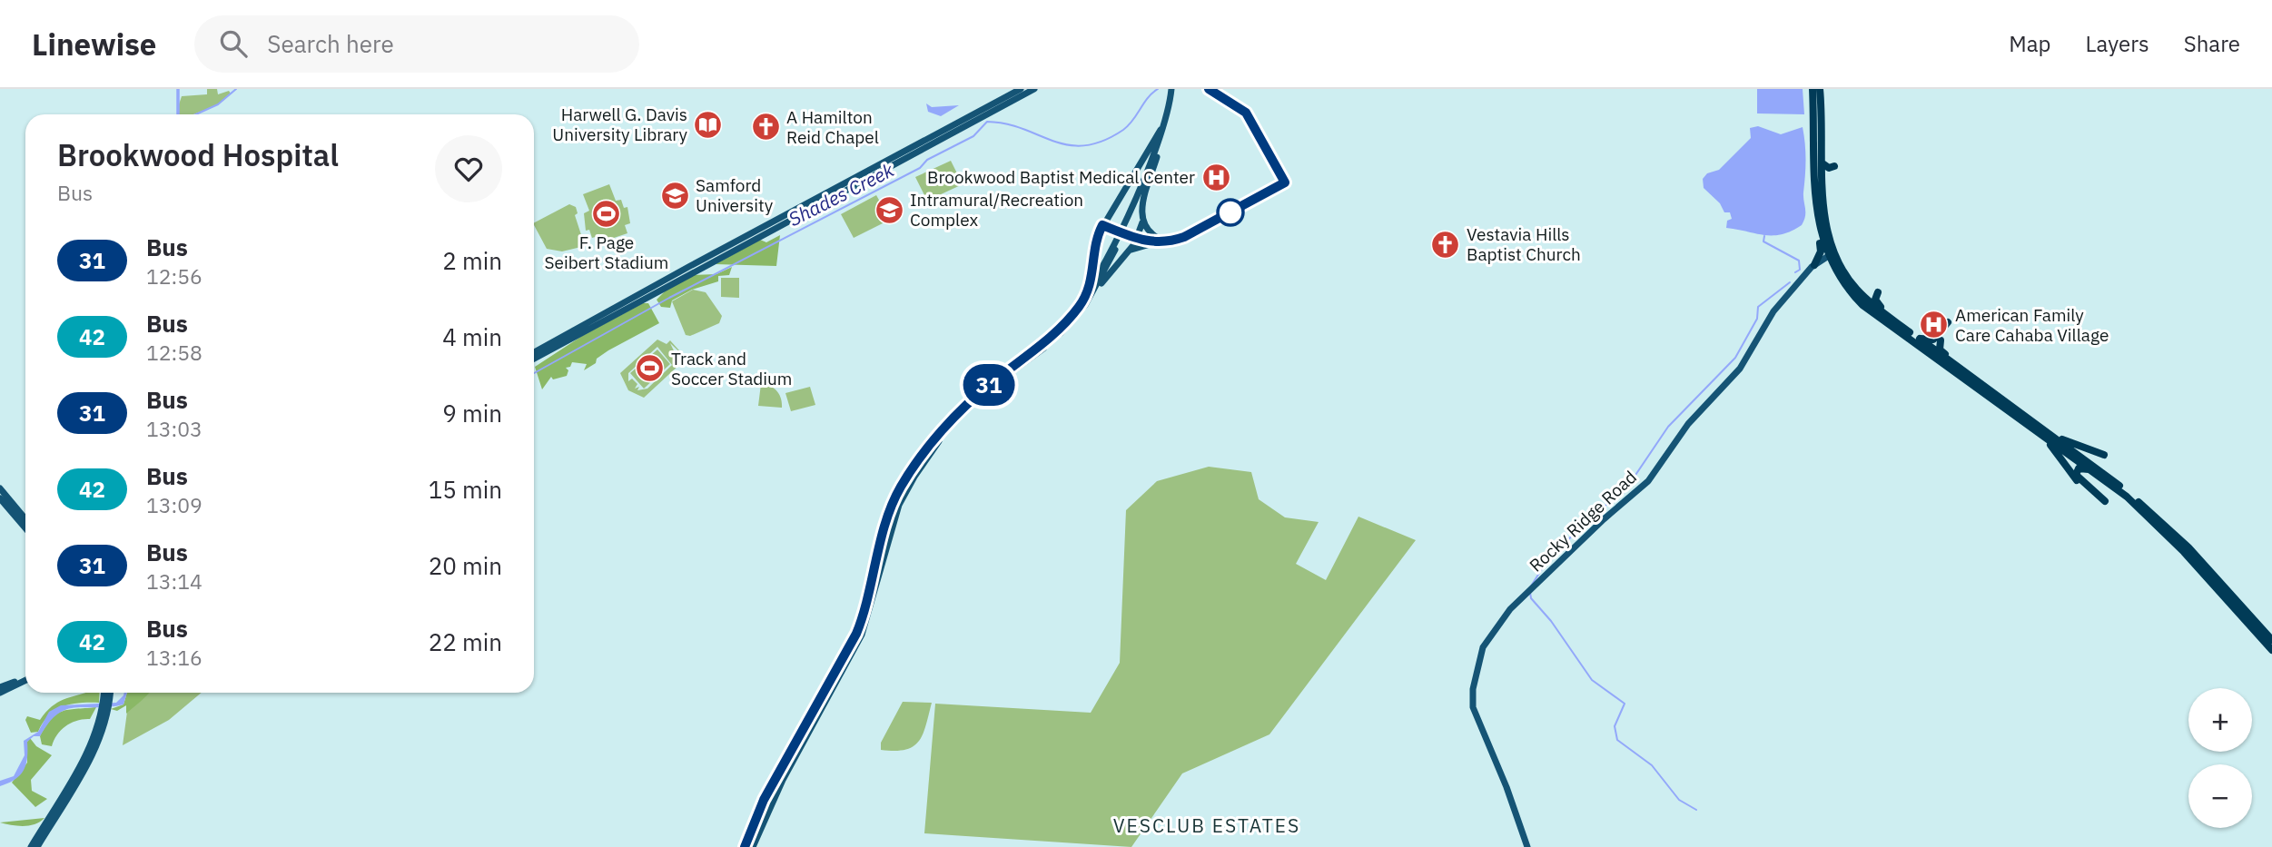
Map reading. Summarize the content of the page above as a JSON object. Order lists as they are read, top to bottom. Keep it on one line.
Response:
{"streets":{"main road":["Rocky Ridge Road"]},"districts":["VESCLUB ESTATES"],"water":["Shades Creek"],"places":{"library":["Harwell G. Davis University Library"],"church":["A Hamilton Reid Chapel","Vestavia Hills Baptist Church"],"hospital":["Brookwood Baptist Medical Center","American Family Care Cahaba Village"],"school or university":["Samford University","Intramural/Recreation Complex"],"sports":["F. Page Seibert Stadium","Track and Soccer Stadium"]},"lines":["bus line 31"],"page":{"header":"Linewise","search":"Search here","nav":["Map","Layers","Share"],"on_map":"31","heading":["Brookwood Hospital","Bus"],"list":[{"mark":"31","name":"Bus","note":"12:56","value":"2 min"},{"mark":"42","name":"Bus","note":"12:58","value":"4 min"},{"mark":"31","name":"Bus","note":"13:03","value":"9 min"},{"mark":"42","name":"Bus","note":"13:09","value":"15 min"},{"mark":"31","name":"Bus","note":"13:14","value":"20 min"},{"mark":"42","name":"Bus","note":"13:16","value":"22 min"}],"map_buttons":["+","−"]}}
